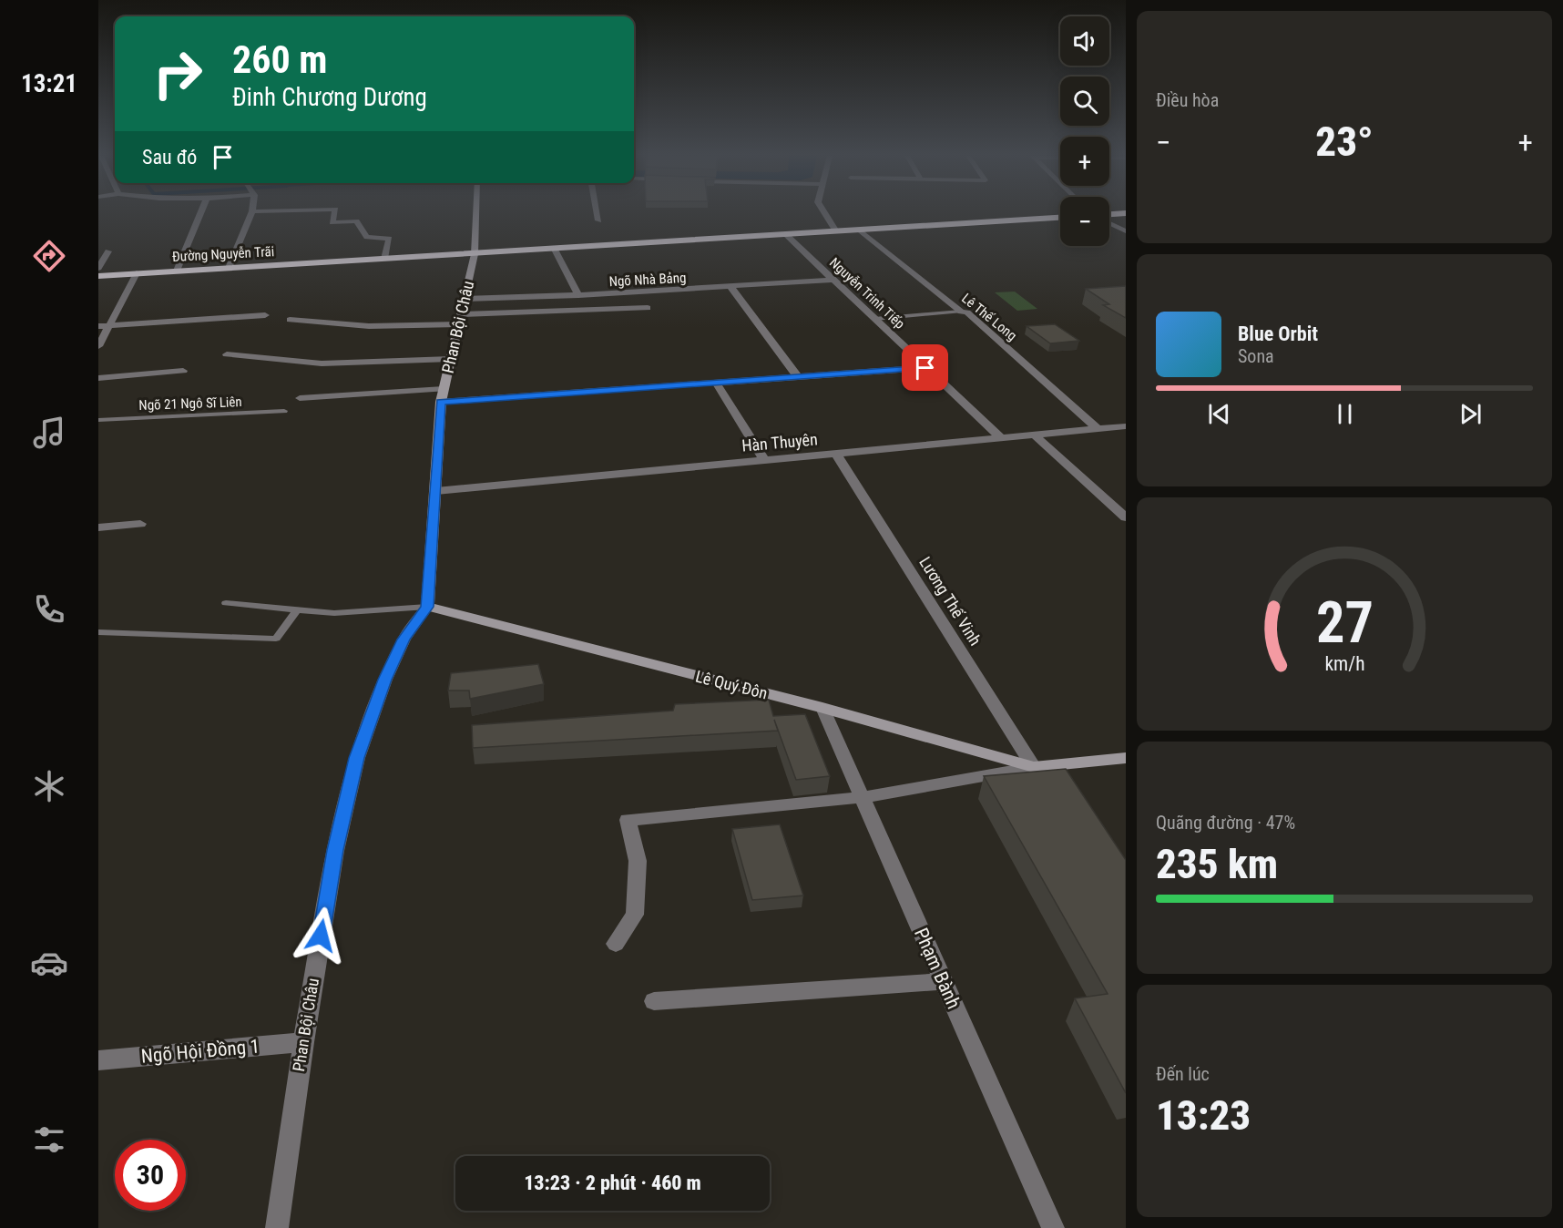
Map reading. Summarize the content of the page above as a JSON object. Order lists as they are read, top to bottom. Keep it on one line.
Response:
{"streets":{"highway":["Đường Nguyễn Trãi"],"street":["Ngõ Nhà Bảng","Nguyễn Trinh Tiếp","Lê Thế Long","Phan Bội Châu","Hàn Thuyên","Lương Thế Vinh","Lê Quý Đôn","Phạm Bành","Ngõ Hội Đồng 1"],"lane":["Ngõ 21 Ngô Sĩ Liên"]},"crossings":[["Đường Nguyễn Trãi","Nguyễn Trinh Tiếp"],["Đường Nguyễn Trãi","Lê Thế Long"],["Đường Nguyễn Trãi","Phan Bội Châu"],["Ngõ Nhà Bảng","Nguyễn Trinh Tiếp"],["Ngõ Nhà Bảng","Phan Bội Châu"],["Nguyễn Trinh Tiếp","Hàn Thuyên"],["Lê Thế Long","Hàn Thuyên"],["Phan Bội Châu","Hàn Thuyên"],["Phan Bội Châu","Lê Quý Đôn"],["Phan Bội Châu","Ngõ Hội Đồng 1"],["Hàn Thuyên","Lương Thế Vinh"],["Lương Thế Vinh","Lê Quý Đôn"],["Lê Quý Đôn","Phạm Bành"]],"page":{"tabs":"13:21","tile":["Điều hòa",["Quãng đường · 47%","235 km"],["Đến lúc","13:23"]],"map_buttons":["+","−"],"turn":["260 m","Đinh Chương Dương"],"heat":["−","23°","+"],"then":"Sau đó","song":["Blue Orbit","Sona"],"limit":"30","trip":"13:23 · 2 phút · 460 m","gauge":["27","km/h"]}}
